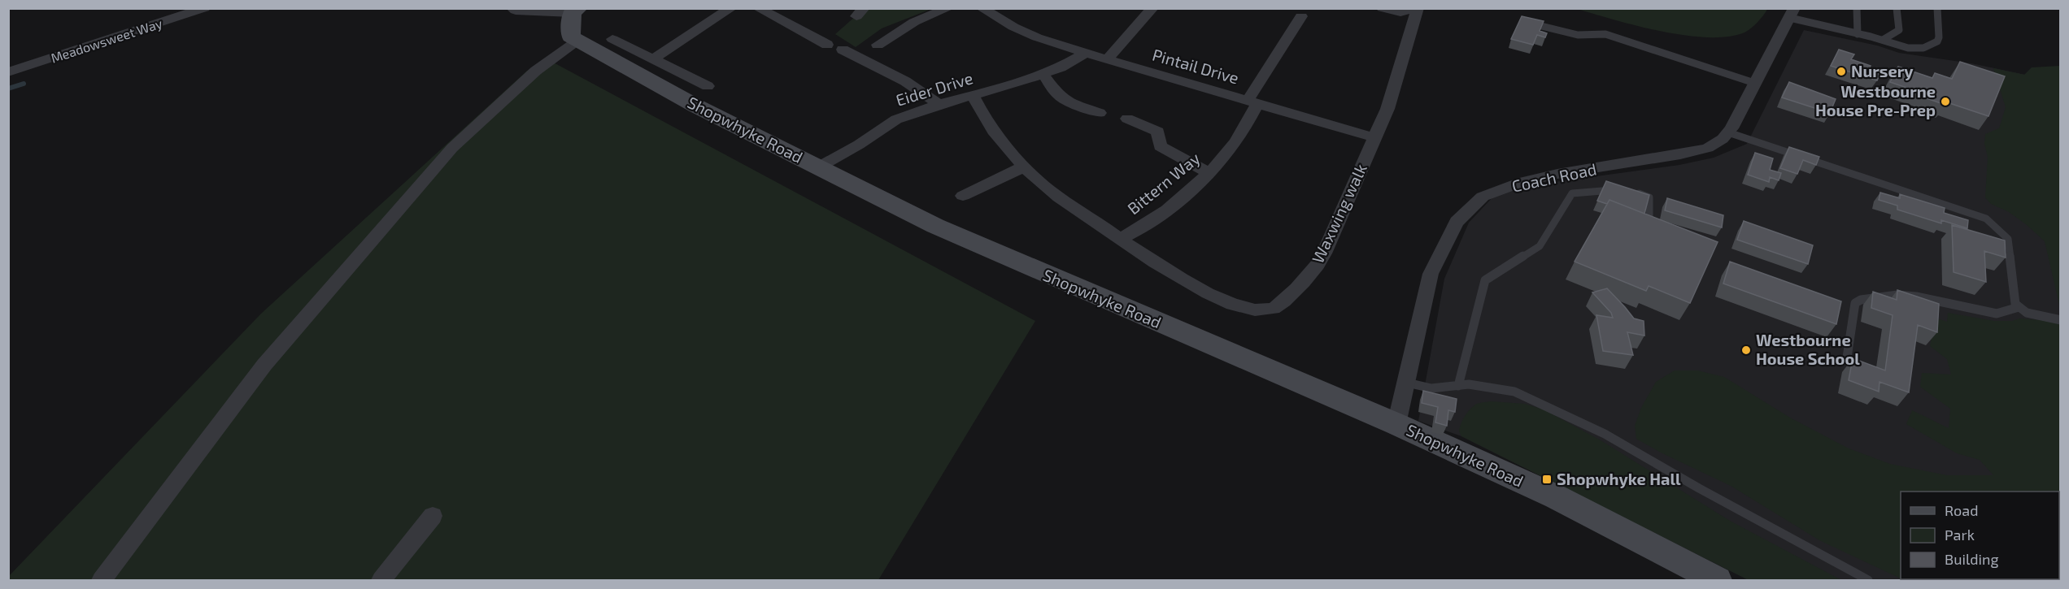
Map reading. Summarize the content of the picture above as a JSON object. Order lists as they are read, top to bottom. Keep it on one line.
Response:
{"streets":{"main road":["Shopwhyke Road"],"street":["Meadowsweet Way","Pintail Drive","Eider Drive","Coach Road","Bittern Way","Waxwing walk"]},"crossings":[["Pintail Drive","Eider Drive"],["Pintail Drive","Bittern Way"],["Pintail Drive","Waxwing walk"],["Eider Drive","Shopwhyke Road"],["Shopwhyke Road","Coach Road"],["Bittern Way","Waxwing walk"]],"places":{"other":["Nursery","Westbourne House Pre-Prep","Westbourne House School"],"transit":["Shopwhyke Hall"]},"legend":["Road","Park","Building"]}
